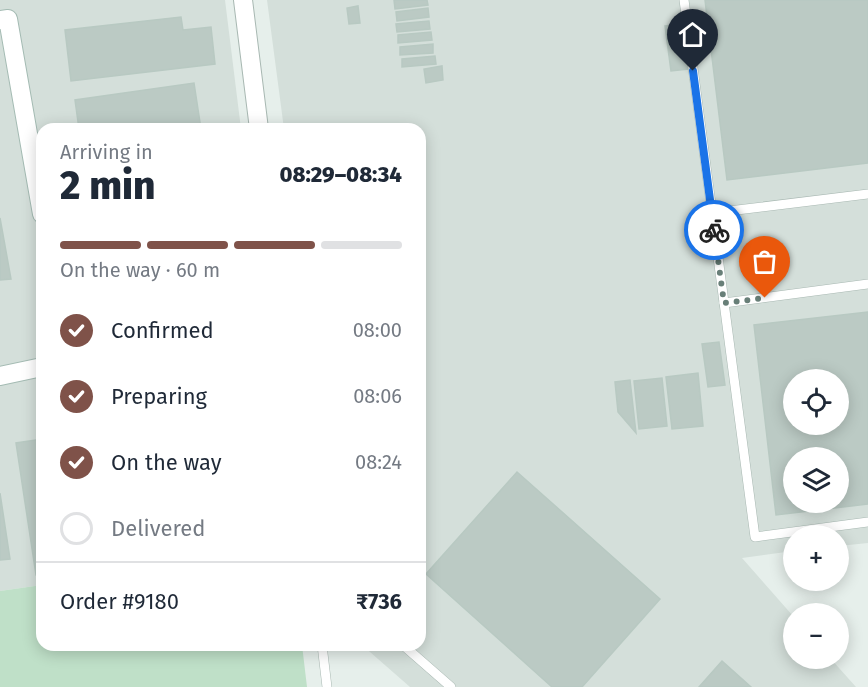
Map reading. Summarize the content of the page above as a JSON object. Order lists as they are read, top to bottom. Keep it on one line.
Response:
{"page":{"heading":["2 min","Arriving in","08:29–08:34"],"panel":["Order #9180","₹736"],"bar":"On the way · 60 m","list":[["Confirmed","08:00"],["Preparing","08:06"],["On the way","08:24"],"Delivered"],"map_buttons":["+","−"]}}
